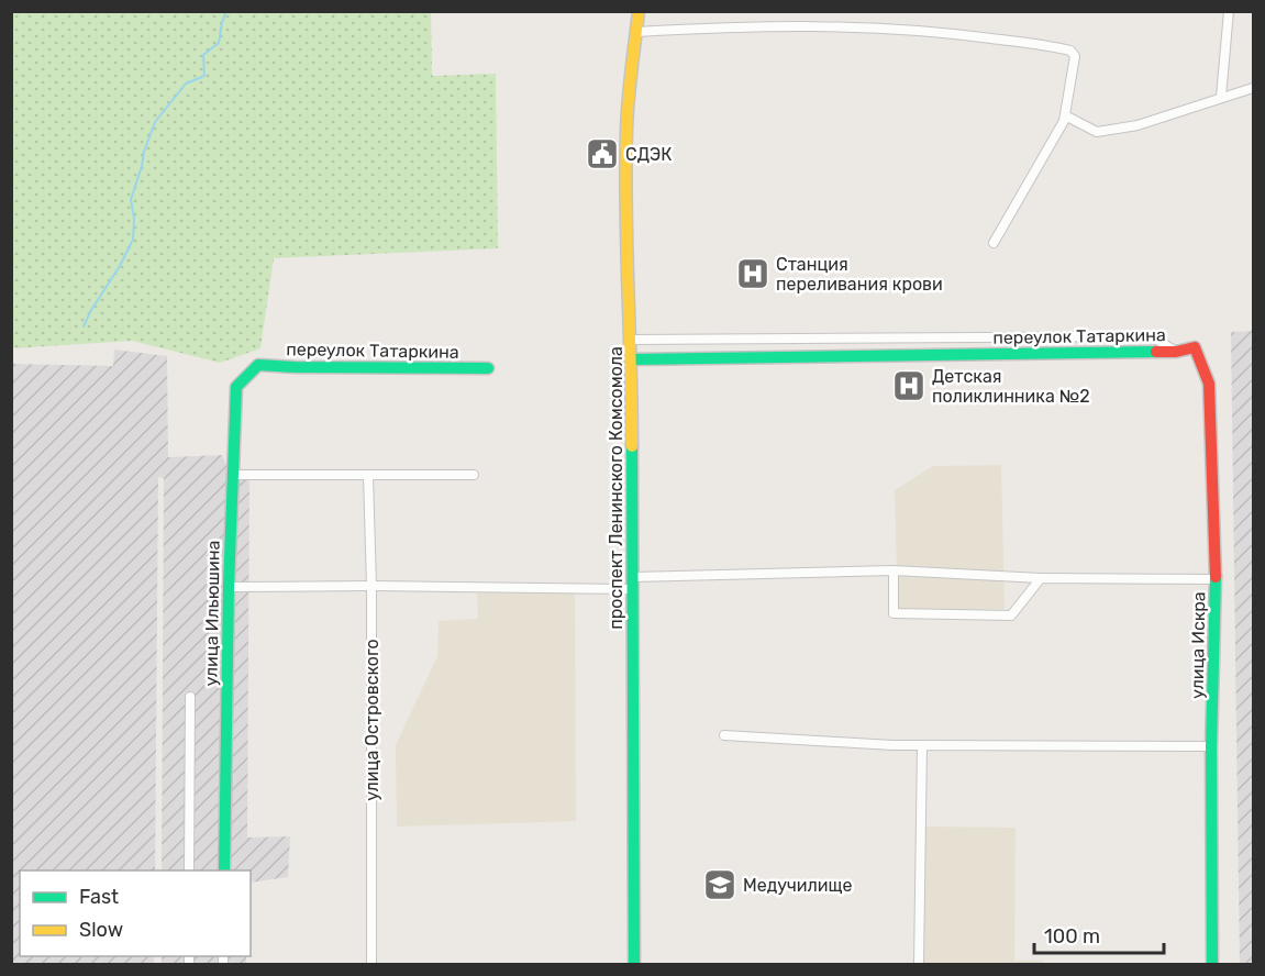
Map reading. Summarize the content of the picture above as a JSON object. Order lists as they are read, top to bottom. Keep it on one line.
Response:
{"streets":{"street":["переулок Татаркина","проспект Ленинского Комсомола","улица Ильюшина","улица Искра","улица Островского"]},"crossings":[["переулок Татаркина","проспект Ленинского Комсомола"],["переулок Татаркина","улица Ильюшина"],["переулок Татаркина","улица Искра"]],"places":{"public building":["СДЭК"],"hospital":["Станция переливания крови","Детская поликлинника №2"],"school or university":["Медучилище"]},"legend":["Fast","Slow"],"scale_bar":"100 m"}
